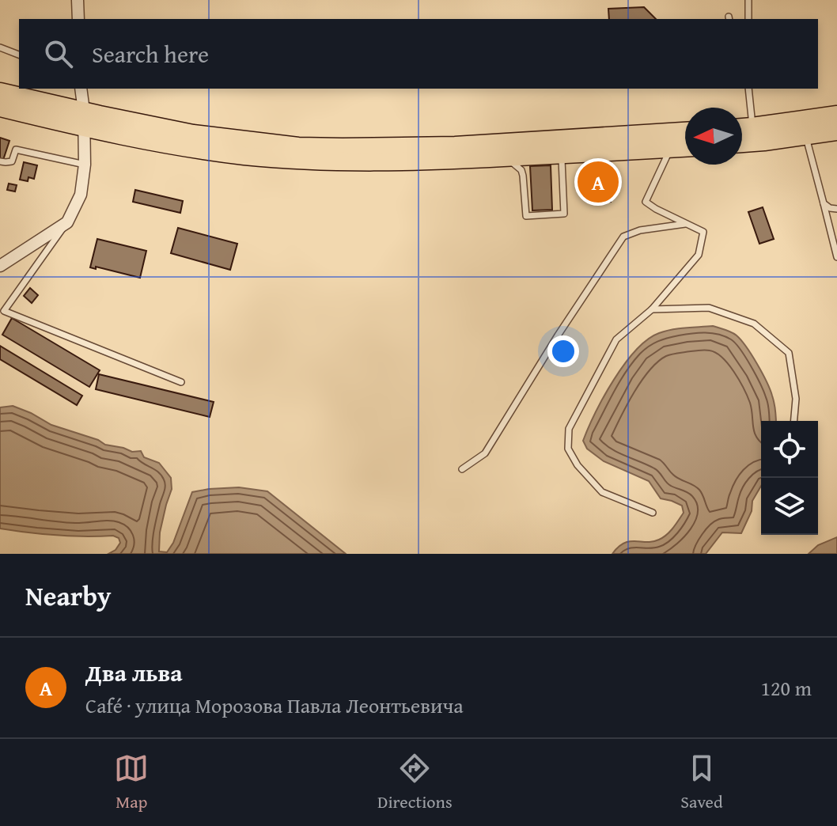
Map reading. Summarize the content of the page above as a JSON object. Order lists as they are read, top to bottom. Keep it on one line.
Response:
{"north":"left","page":{"search":"Search here","pins":"A","heading":"Nearby","list":[{"mark":"A","name":"Два льва","note":"Café · улица Морозова Павла Леонтьевича","value":"120 m"}],"nav":["Map","Directions","Saved"]}}
